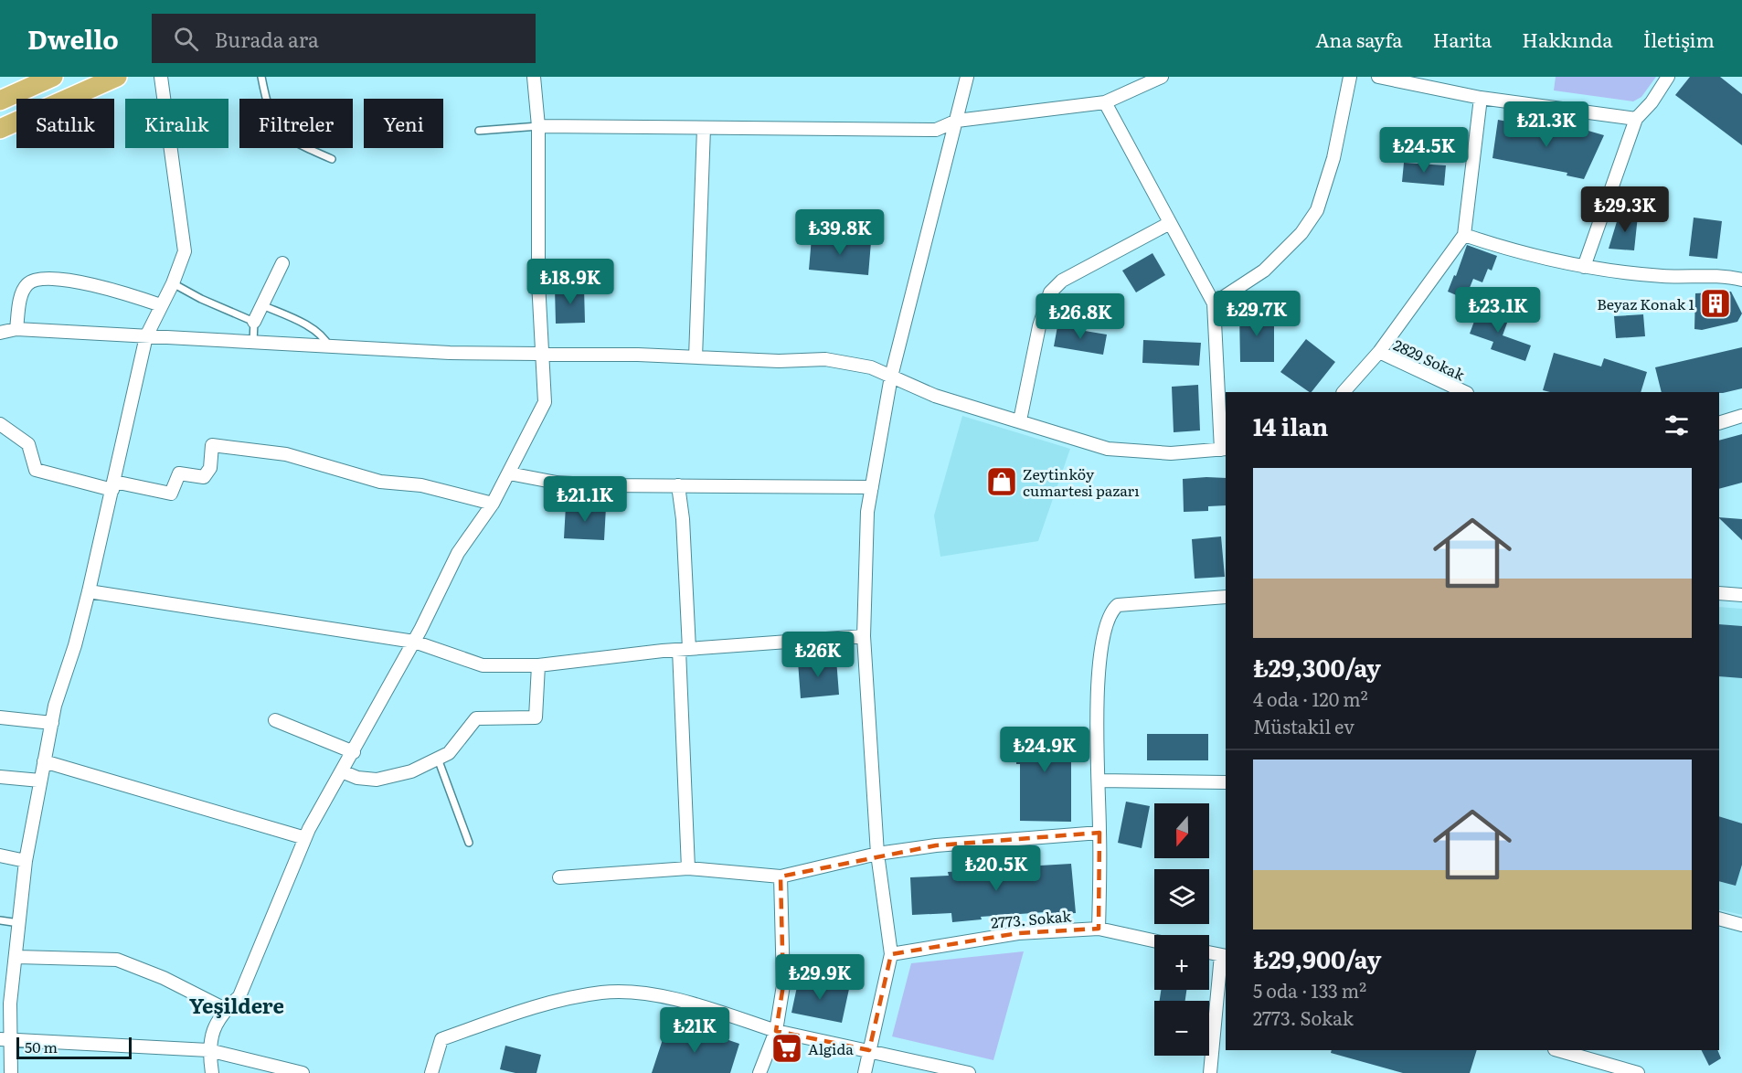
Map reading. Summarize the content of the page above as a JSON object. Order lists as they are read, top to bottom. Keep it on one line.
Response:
{"streets":{"street":["2829 Sokak","2773. Sokak"]},"districts":["Yeşildere"],"places":{"building":["Beyaz Konak 1"],"shop":["Zeytinköy cumartesi pazarı"],"supermarket":["Algida"]},"scale_bar":"50 m","north":"bottom","page":{"header":"Dwello","search":"Burada ara","nav":["Ana sayfa","Harita","Hakkında","İletişim"],"chip":["Satılık","Kiralık","Filtreler","Yeni"],"price":["₺21.3K","₺24.5K","₺29.3K","₺39.8K","₺18.9K","₺23.1K","₺29.7K","₺26.8K","₺21.1K","₺26K","₺24.9K","₺20.5K","₺29.9K","₺21K"],"heading":"14 ilan","list":[{"name":"₺29,300/ay","note":"4 oda · 120 m² · Müstakil ev"},{"name":"₺29,900/ay","note":"5 oda · 133 m² · 2773. Sokak"}],"map_buttons":["+","−"],"scale":"50 m"}}
